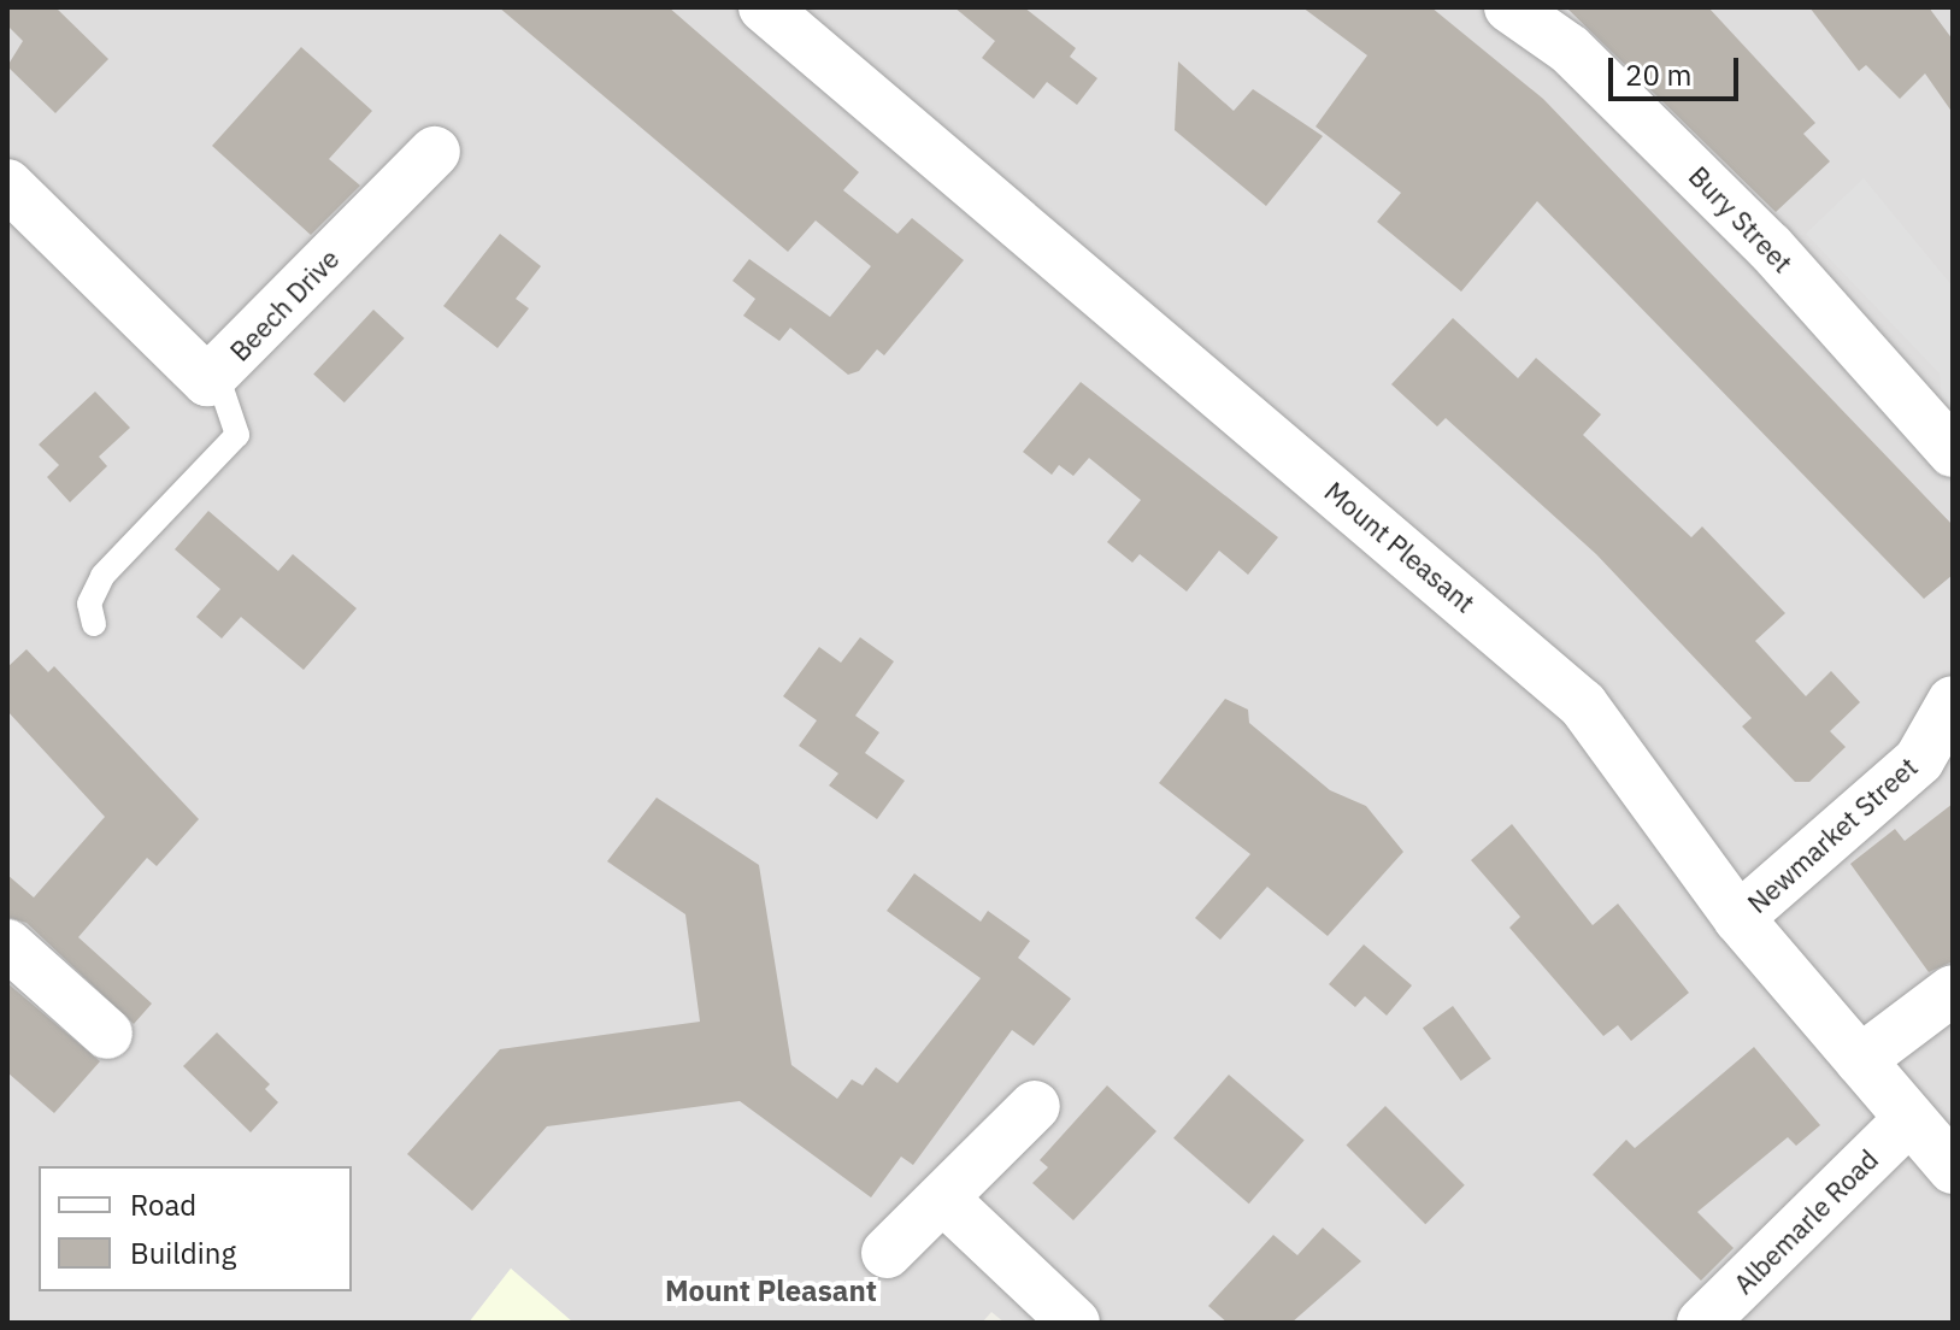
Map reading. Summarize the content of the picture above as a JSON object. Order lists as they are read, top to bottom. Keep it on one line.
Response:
{"streets":{"street":["Bury Street","Beech Drive","Mount Pleasant","Newmarket Street","Albemarle Road"]},"crossings":[["Mount Pleasant","Newmarket Street"],["Mount Pleasant","Albemarle Road"]],"districts":["Mount Pleasant"],"legend":["Road","Building"],"scale_bar":"20 m"}
